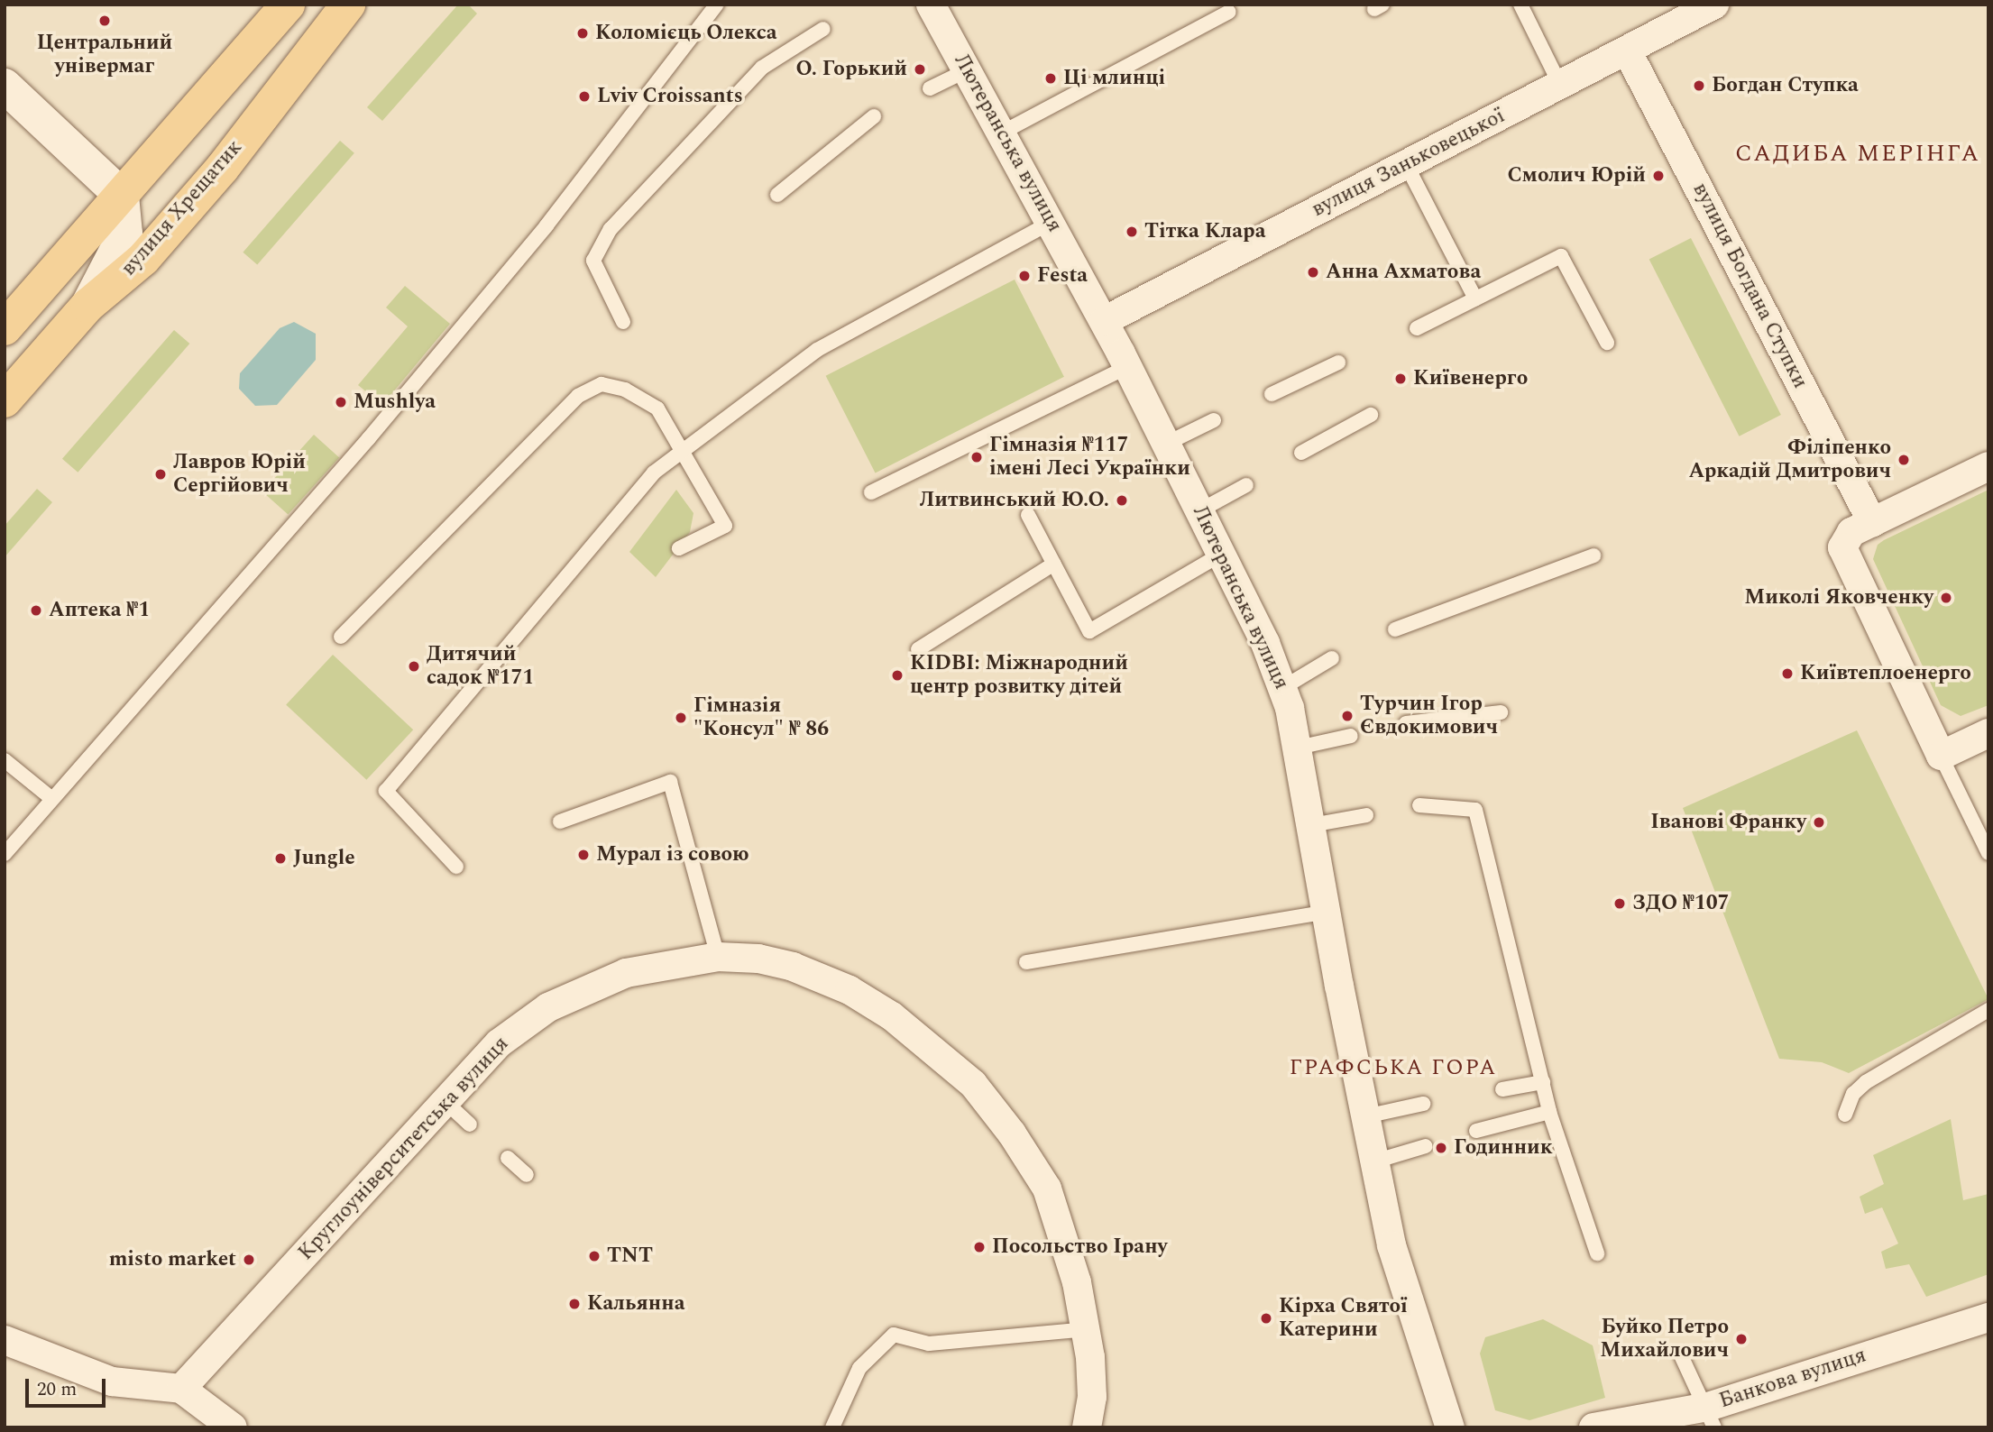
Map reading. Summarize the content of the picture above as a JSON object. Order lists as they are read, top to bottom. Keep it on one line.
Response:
{"streets":{"main road":["вулиця Хрещатик"],"street":["Лютеранська вулиця","вулиця Заньковецької","вулиця Богдана Ступки","Круглоуніверситетська вулиця","Банкова вулиця"]},"crossings":[["Лютеранська вулиця","вулиця Заньковецької"],["вулиця Заньковецької","вулиця Богдана Ступки"]],"districts":["САДИБА МЕРІНГА","ГРАФСЬКА ГОРА"],"places":["Центральний універмаг","Коломієць Олекса","О. Горький","Ці млинці","Богдан Ступка","Lviv Croissants","Смолич Юрій","Тітка Клара","Анна Ахматова","Festa","Київенерго","Mushlya","Гімназія №117 імені Лесі Українки","Філіпенко Аркадій Дмитрович","Лавров Юрій Сергійович","Литвинський Ю.О.","Миколі Яковченку","Аптека №1","Дитячий садок №171","Київтеплоенерго","KIDBI: Міжнародний центр розвитку дітей","Турчин Ігор Євдокимович","Гімназія \"Консул\" № 86","Іванові Франку","Мурал із совою","Jungle","ЗДО №107","Годинник","Посольство Ірану","TNT","misto market","Кальянна","Кірха Святої Катерини","Буйко Петро Михайлович"],"scale_bar":"20 m"}
